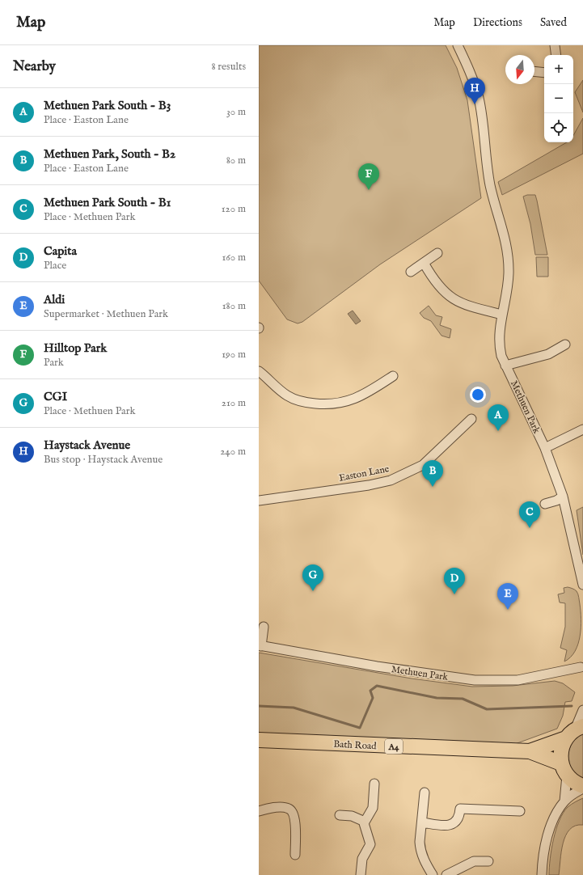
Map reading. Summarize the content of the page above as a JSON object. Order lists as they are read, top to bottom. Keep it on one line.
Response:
{"streets":{"main road":["Bath Road","A4"],"street":["Methuen Park","Easton Lane"]},"north":"bottom","page":{"header":"Map","nav":["Map","Directions","Saved"],"heading":["Nearby","8 results"],"map_buttons":["+","−"],"pins":["H","F","A","B","C","G","D","E"],"list":[{"mark":"A","name":"Methuen Park South - B3","note":"Place · Easton Lane","value":"30 m"},{"mark":"B","name":"Methuen Park, South - B2","note":"Place · Easton Lane","value":"80 m"},{"mark":"C","name":"Methuen Park South - B1","note":"Place · Methuen Park","value":"120 m"},{"mark":"D","name":"Capita","note":"Place","value":"160 m"},{"mark":"E","name":"Aldi","note":"Supermarket · Methuen Park","value":"180 m"},{"mark":"F","name":"Hilltop Park","note":"Park","value":"190 m"},{"mark":"G","name":"CGI","note":"Place · Methuen Park","value":"210 m"},{"mark":"H","name":"Haystack Avenue","note":"Bus stop · Haystack Avenue","value":"240 m"}]}}
